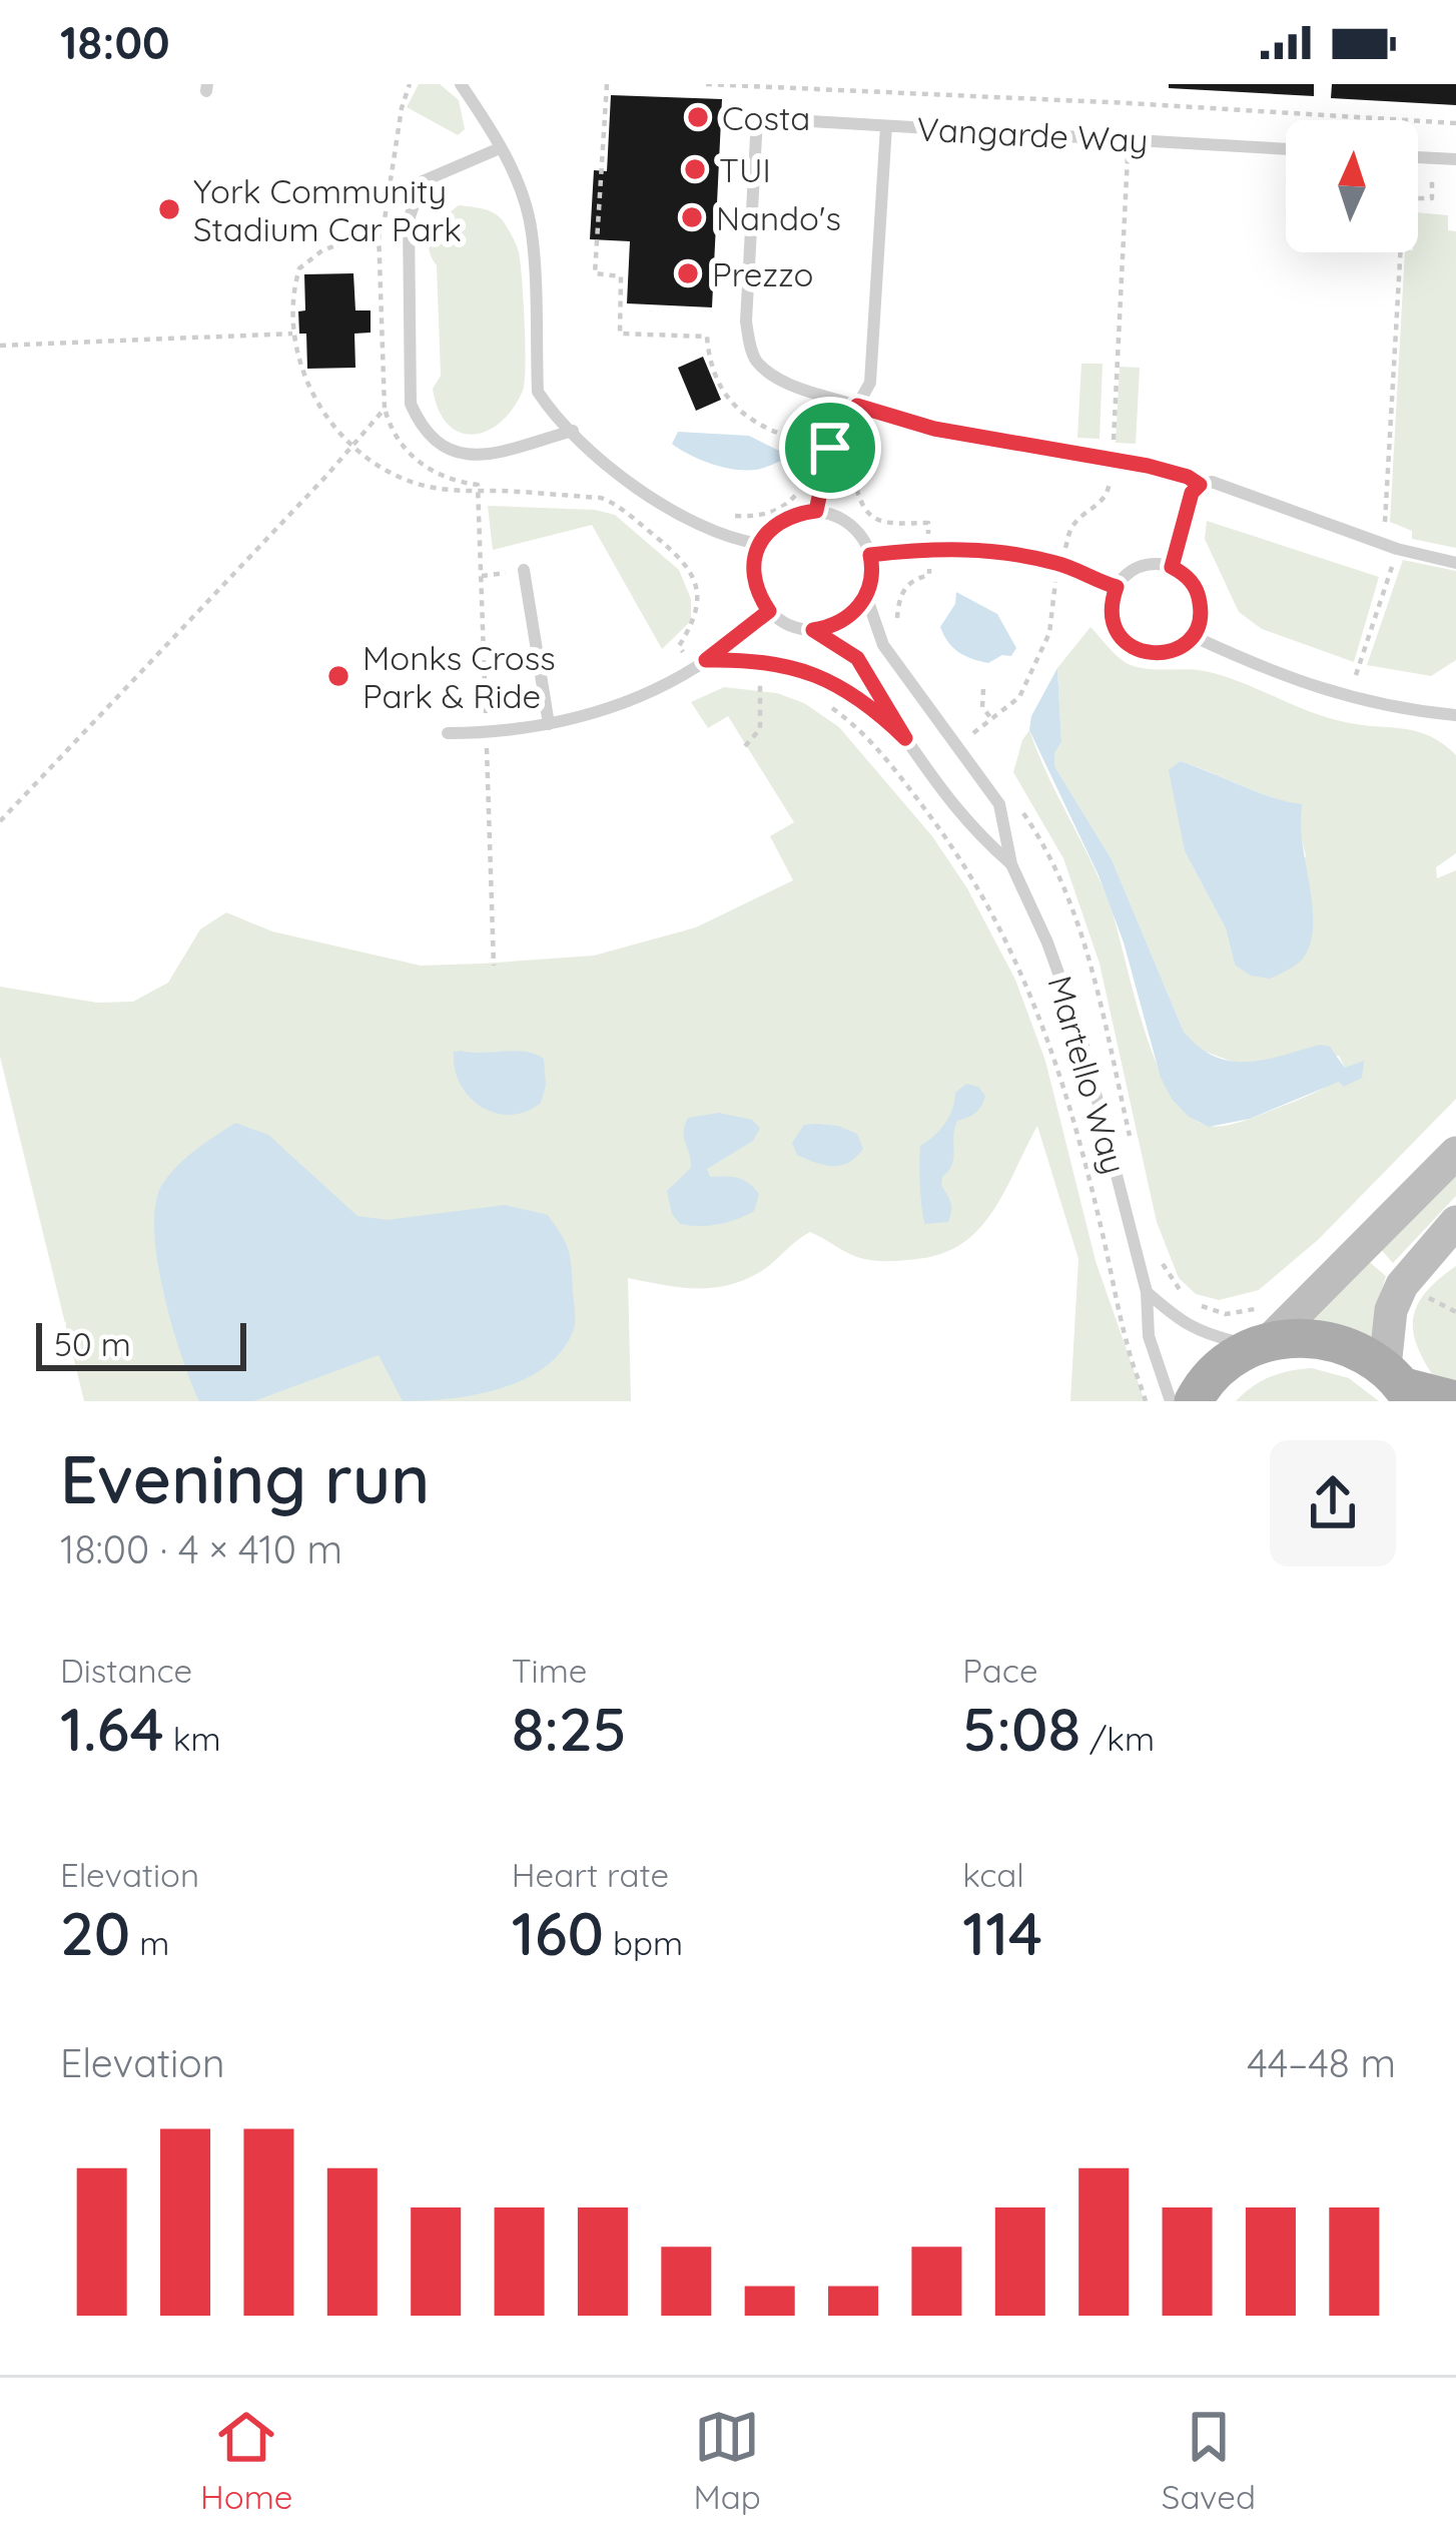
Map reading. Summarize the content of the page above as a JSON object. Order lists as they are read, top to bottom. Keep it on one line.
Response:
{"streets":{"lane":["Vangarde Way","Martello Way"]},"places":["Costa","TUI","York Community Stadium Car Park","Nando's","Prezzo","Monks Cross Park & Ride"],"scale_bar":"50 m","north":"top","page":{"status":"18:00","scale":"50 m","heading":["Evening run","18:00 · 4 × 410 m"],"stats":[["Distance","1.64 km"],["Time","8:25"],["Pace","5:08 /km"],["Elevation","20 m"],["Heart rate","160 bpm"],["kcal","114"]],"chart":["Elevation","44–48 m"],"tabs":["Home","Map","Saved"]}}
